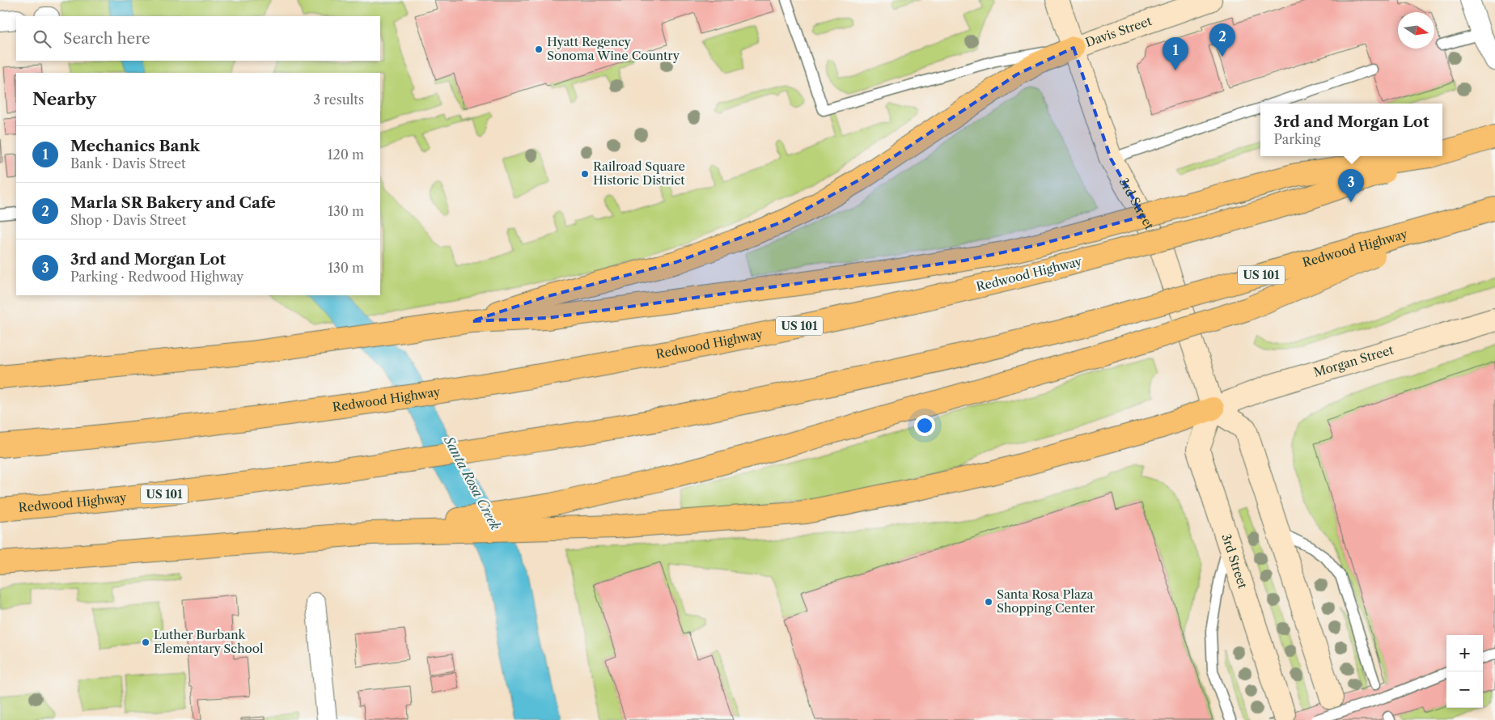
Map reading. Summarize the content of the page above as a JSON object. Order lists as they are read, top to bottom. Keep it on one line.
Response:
{"streets":{"highway":["Redwood Highway","US 101"],"main road":["Davis Street","3rd Street","Morgan Street"]},"crossings":[["Davis Street","3rd Street"],["3rd Street","Morgan Street"]],"water":["Santa Rosa Creek"],"places":["Hyatt Regency Sonoma Wine Country","Railroad Square Historic District","Santa Rosa Plaza Shopping Center","Luther Burbank Elementary School"],"north":"right","page":{"search":"Search here","pins":["2","1","3"],"heading":["Nearby","3 results"],"popup":["3rd and Morgan Lot","Parking"],"list":[{"mark":"1","name":"Mechanics Bank","note":"Bank · Davis Street","value":"120 m"},{"mark":"2","name":"Marla SR Bakery and Cafe","note":"Shop · Davis Street","value":"130 m"},{"mark":"3","name":"3rd and Morgan Lot","note":"Parking · Redwood Highway","value":"130 m"}],"map_buttons":["+","−"]}}
